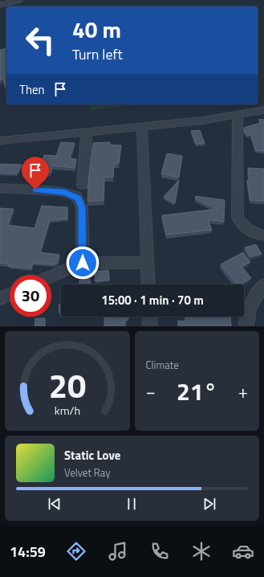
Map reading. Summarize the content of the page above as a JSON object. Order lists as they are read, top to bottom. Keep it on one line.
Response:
{"page":{"turn":["40 m","Turn left"],"then":"Then","limit":"30","trip":"15:00 · 1 min · 70 m","tile":"Climate","heat":["−","21°","+"],"song":["Static Love","Velvet Ray"],"tabs":"14:59","gauge":["20","km/h"]}}
